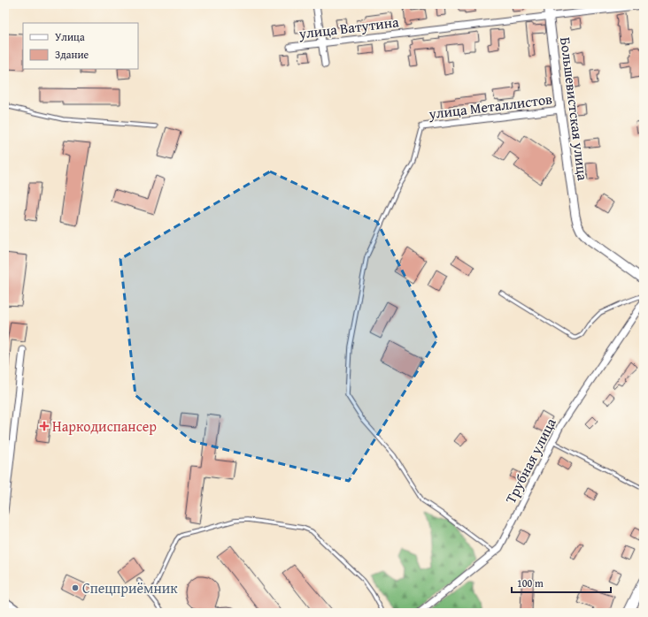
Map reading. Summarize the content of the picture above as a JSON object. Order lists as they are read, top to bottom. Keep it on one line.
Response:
{"streets":{"street":["улица Ватутина","улица Металлистов","Большевистская улица","Трубная улица"]},"crossings":[["улица Ватутина","Большевистская улица"],["улица Металлистов","Большевистская улица"]],"places":{"health":["Наркодиспансер"],"other":["Спецприёмник"]},"legend":["Улица","Здание"],"scale_bar":"100 m"}
